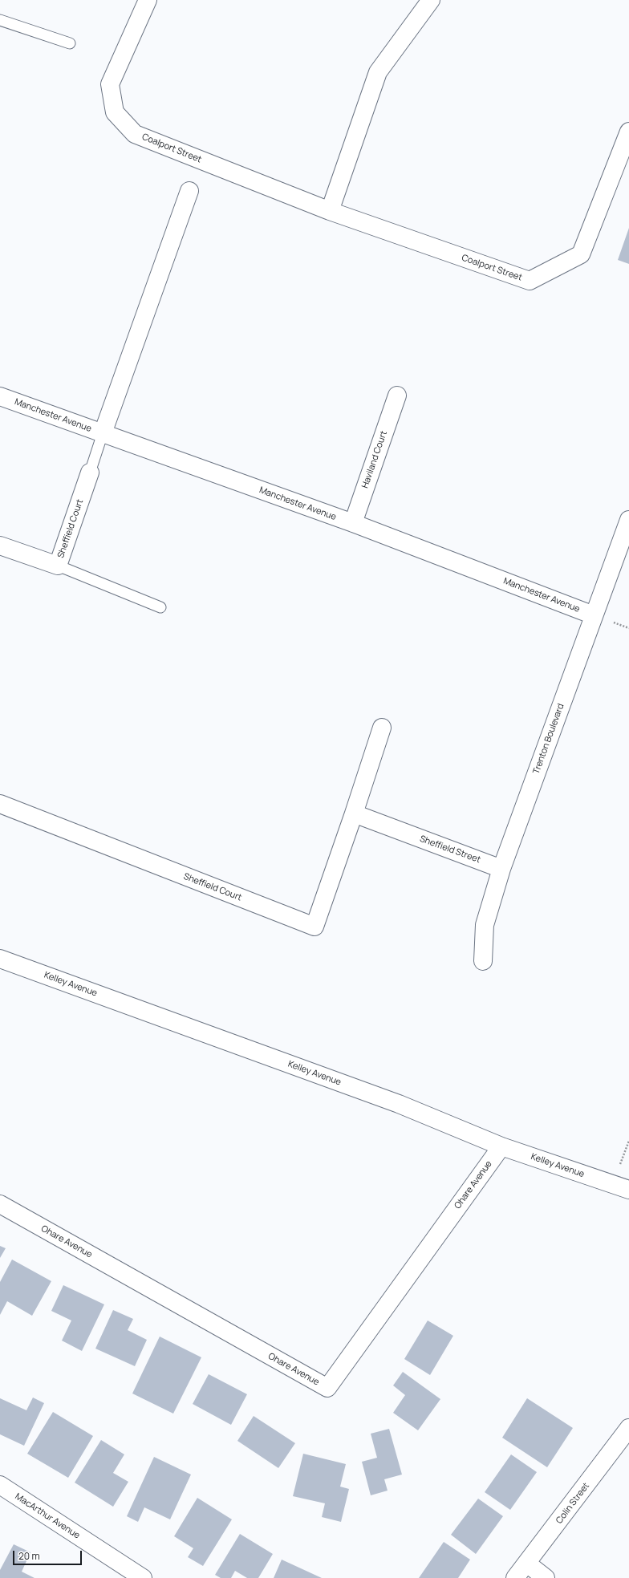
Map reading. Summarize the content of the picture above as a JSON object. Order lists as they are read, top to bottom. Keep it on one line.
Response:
{"streets":{"street":["Coalport Street","Manchester Avenue","Haviland Court","Sheffield Court","Trenton Boulevard","Sheffield Street","Kelley Avenue","Ohare Avenue","Colin Street","MacArthur Avenue"]},"crossings":[["Manchester Avenue","Haviland Court"],["Manchester Avenue","Sheffield Court"],["Manchester Avenue","Trenton Boulevard"],["Sheffield Court","Sheffield Street"],["Trenton Boulevard","Sheffield Street"],["Kelley Avenue","Ohare Avenue"]],"scale_bar":"20 m"}
